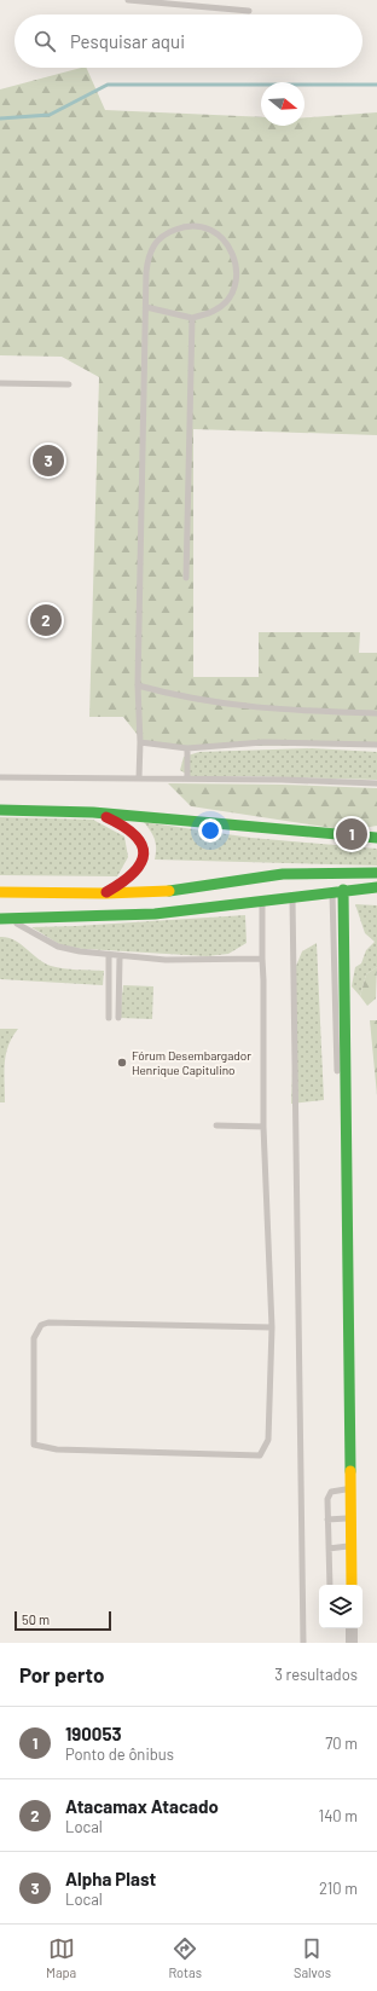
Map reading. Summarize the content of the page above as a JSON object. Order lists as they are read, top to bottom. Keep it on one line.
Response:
{"places":["Fórum Desembargador Henrique Capitulino"],"scale_bar":"50 m","north":"right","page":{"search":"Pesquisar aqui","pins":["3","2","1"],"scale":"50 m","heading":["Por perto","3 resultados"],"list":[{"mark":"1","name":"190053","note":"Ponto de ônibus","value":"70 m"},{"mark":"2","name":"Atacamax Atacado","note":"Local","value":"140 m"},{"mark":"3","name":"Alpha Plast","note":"Local","value":"210 m"}],"nav":["Mapa","Rotas","Salvos"]}}
